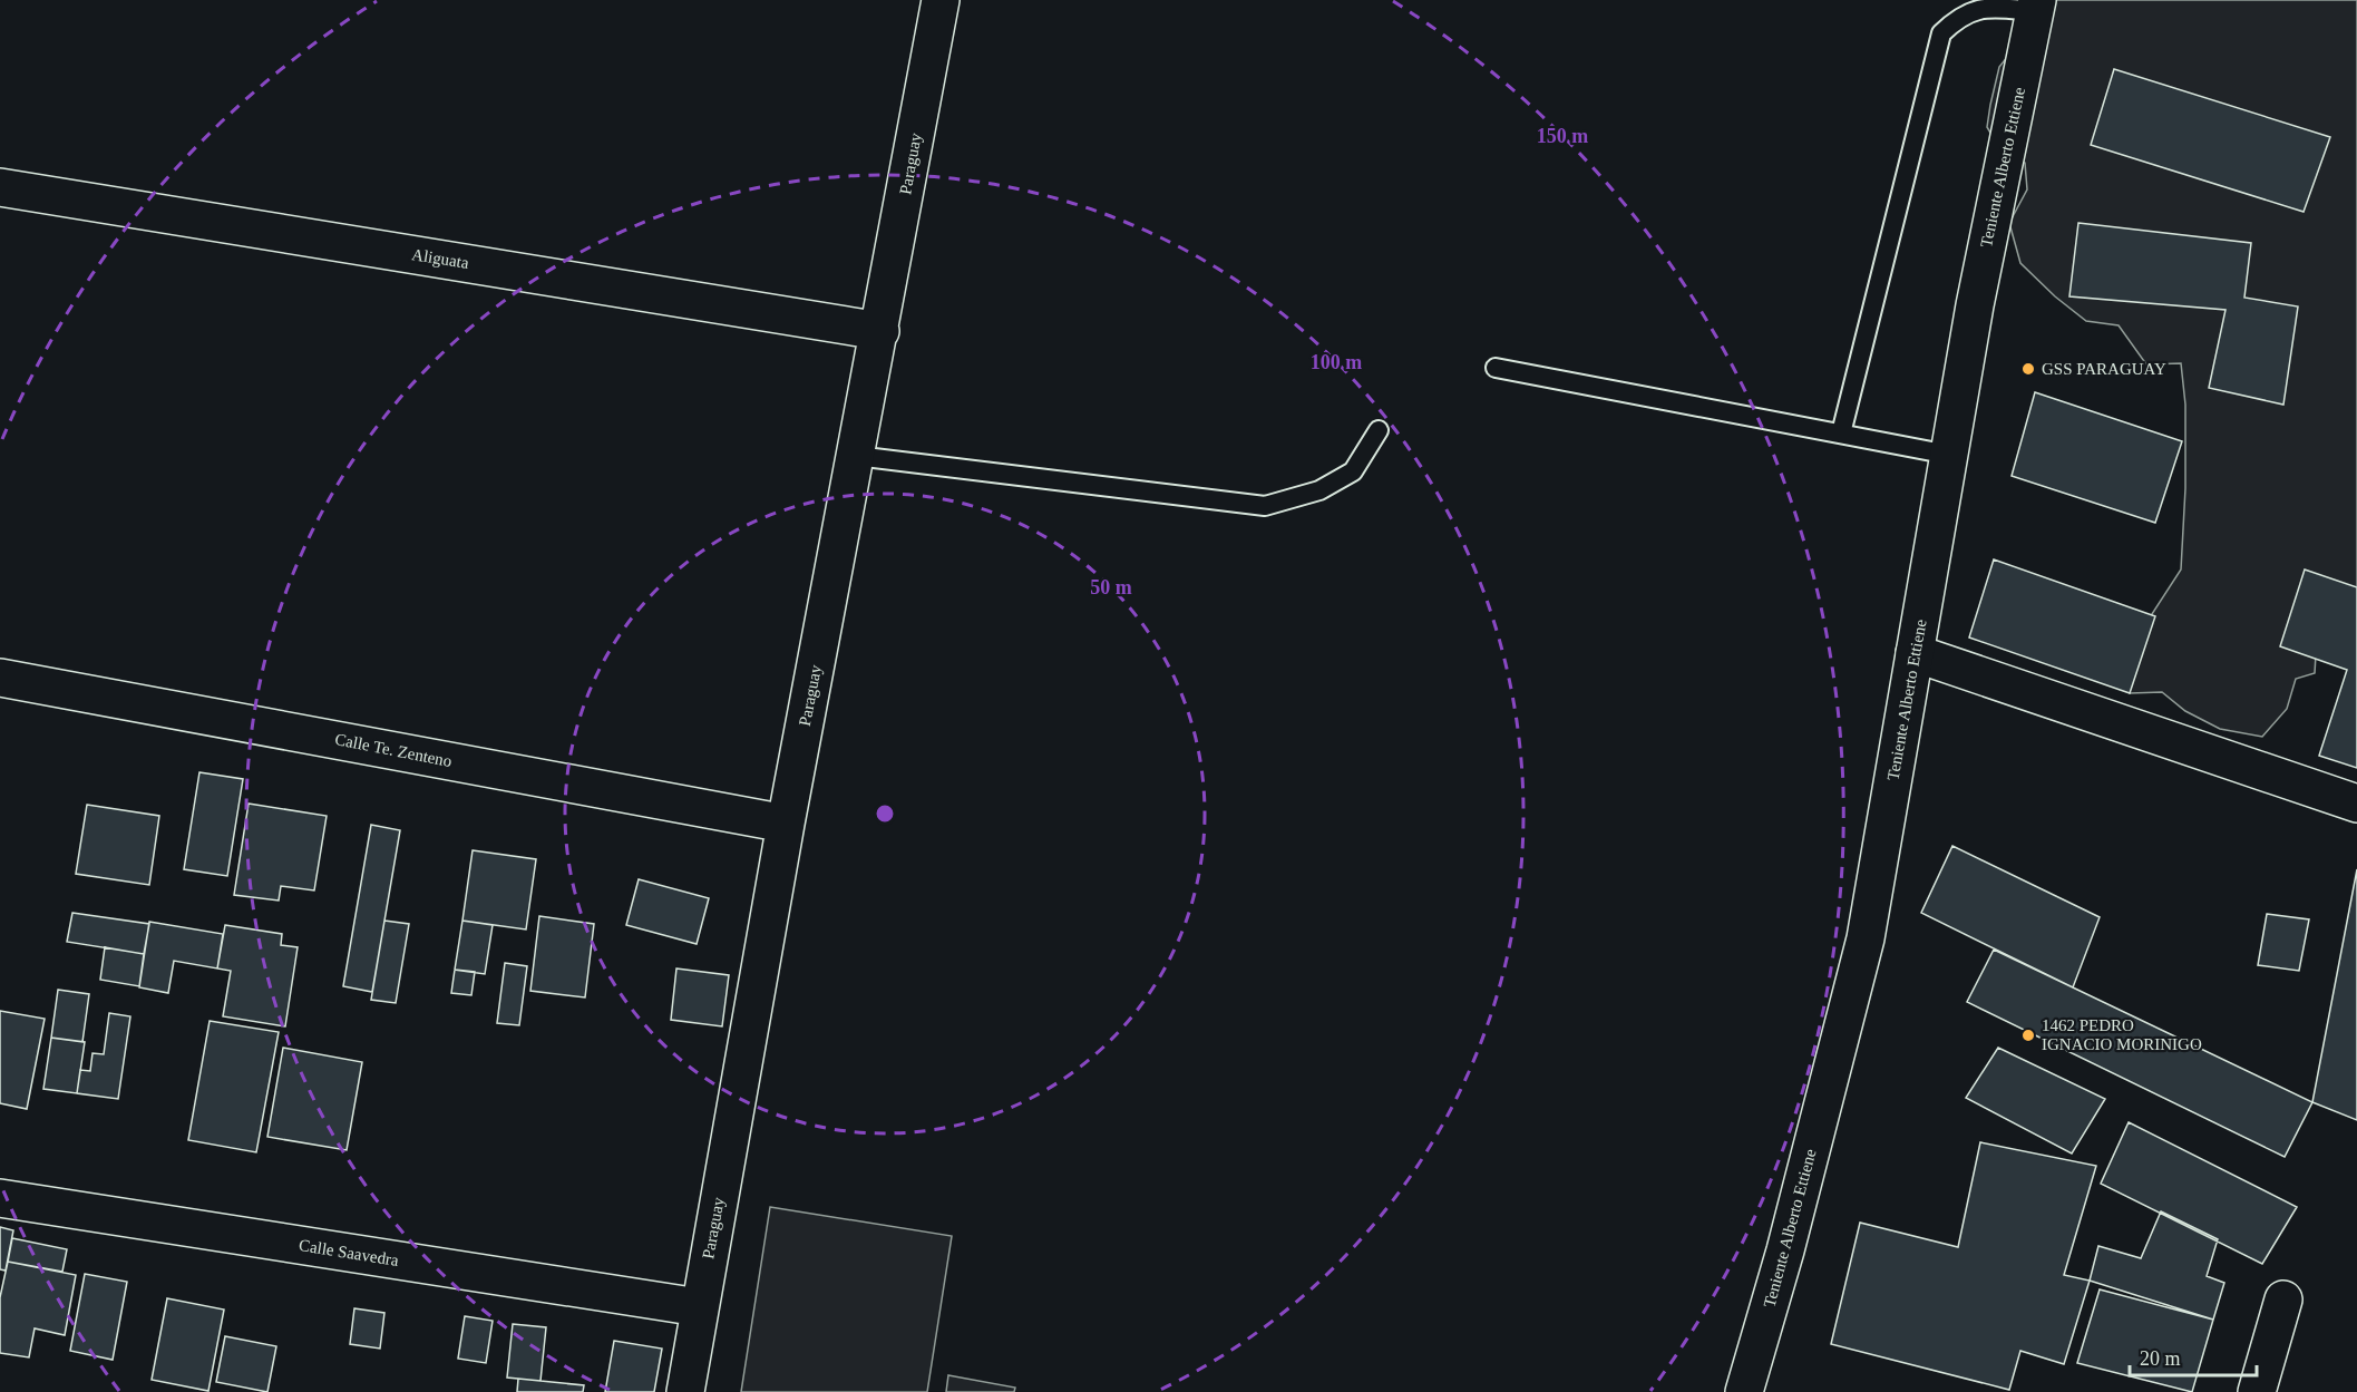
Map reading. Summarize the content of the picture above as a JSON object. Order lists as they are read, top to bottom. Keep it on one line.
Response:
{"streets":{"street":["Paraguay","Teniente Alberto Ettiene","Aliguata","Calle Te. Zenteno","Calle Saavedra"]},"crossings":[["Paraguay","Aliguata"],["Paraguay","Calle Te. Zenteno"],["Paraguay","Calle Saavedra"]],"places":["GSS PARAGUAY","1462 PEDRO IGNACIO MORINIGO"],"scale_bar":"20 m","rings":["150 m","100 m","50 m"]}
